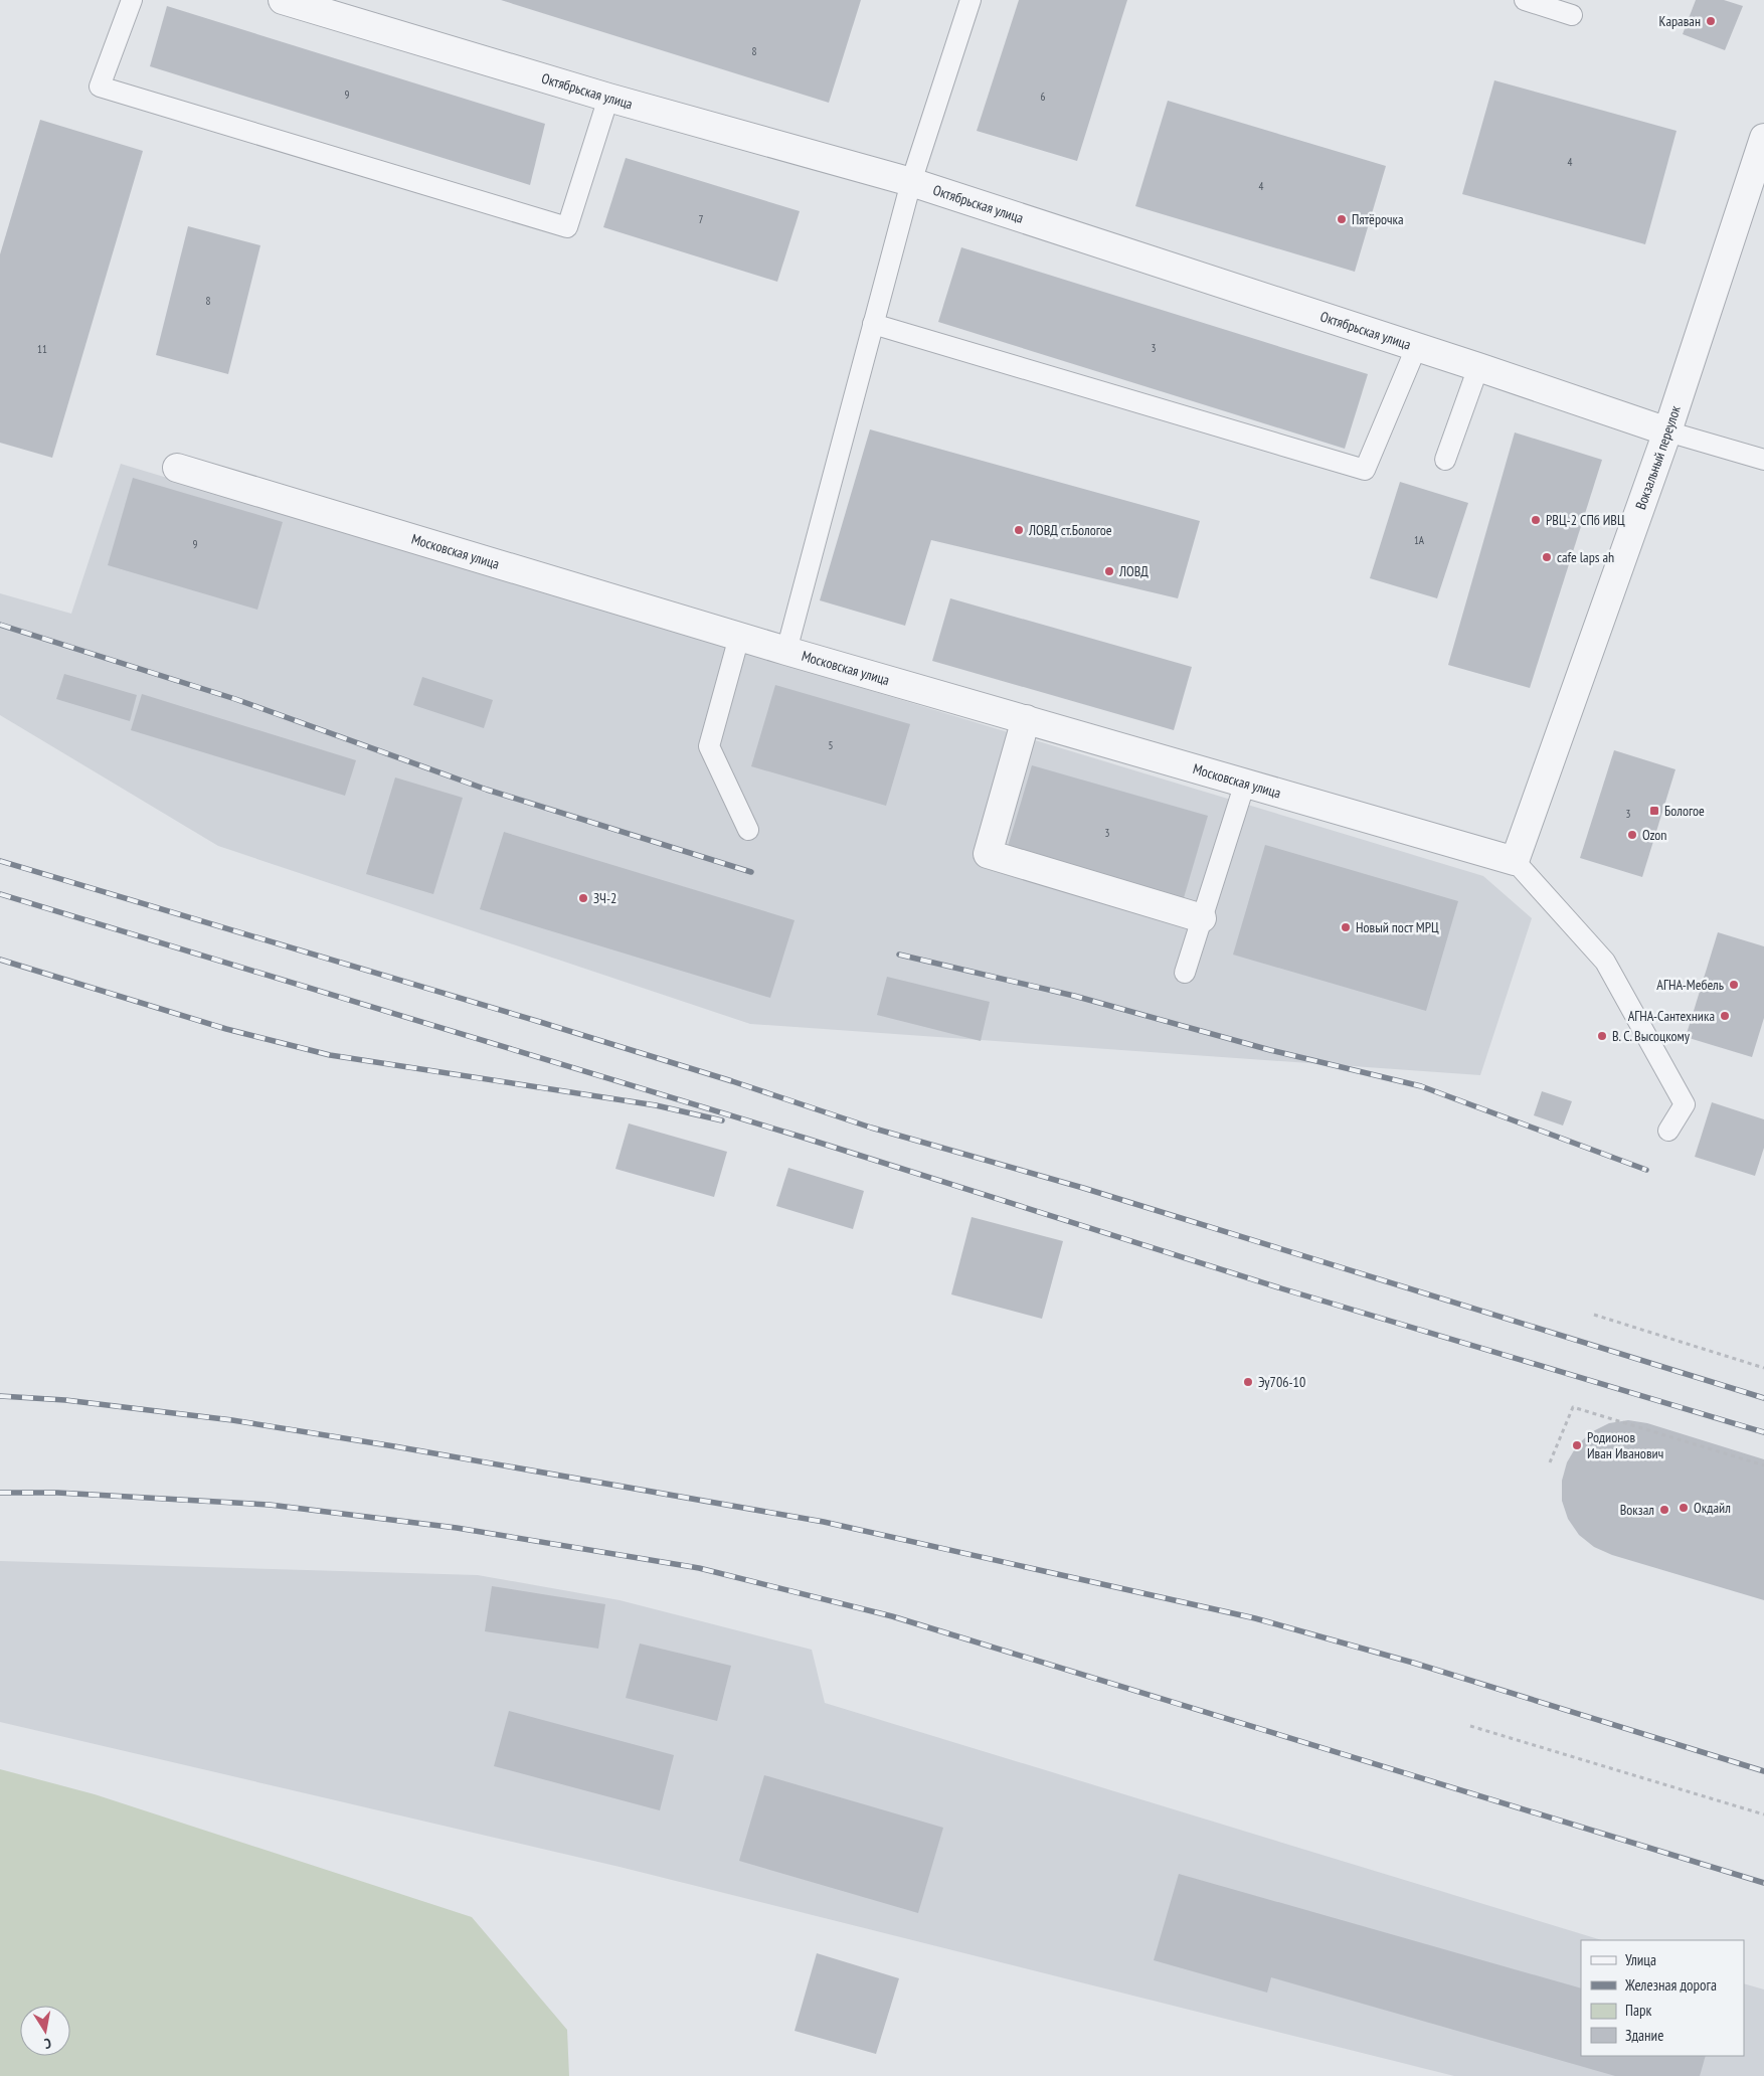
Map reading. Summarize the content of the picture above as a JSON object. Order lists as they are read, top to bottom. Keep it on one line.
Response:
{"streets":{"street":["Октябрьская улица","Вокзальный переулок","Московская улица"]},"crossings":[["Октябрьская улица","Вокзальный переулок"],["Вокзальный переулок","Московская улица"]],"places":{"other":["Караван","Пятёрочка","РВЦ-2 СПб ИВЦ","ЛОВД ст.Бологое","cafe laps ah","ЛОВД","Ozon","ЗЧ-2","Новый пост МРЦ","АГНА-Мебель","АГНА-Сантехника","В. С. Высоцкому","Эу706-10","Родионов Иван Иванович","Окдайл","Вокзал"],"transit":["Бологое"]},"house_numbers":["8","9","6","4","4","7","8","3","11","1А","9","5","3","3"],"legend":["Улица","Железная дорога","Парк","Здание"],"north":"bottom"}
